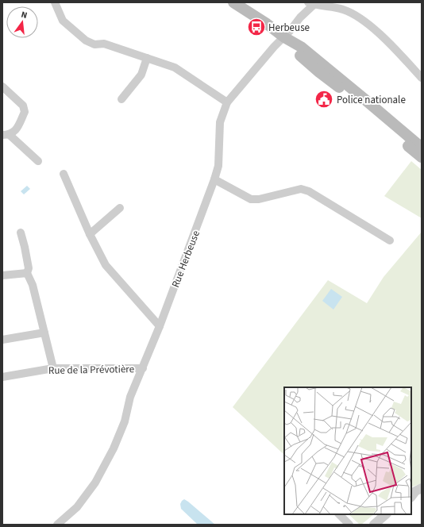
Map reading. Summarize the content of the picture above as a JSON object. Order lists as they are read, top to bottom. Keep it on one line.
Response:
{"streets":{"street":["Rue Herbeuse","Rue de la Prévotière"]},"crossings":[["Rue Herbeuse","Rue de la Prévotière"]],"places":{"bus stop":["Herbeuse"],"public building":["Police nationale"]},"north":"top"}
